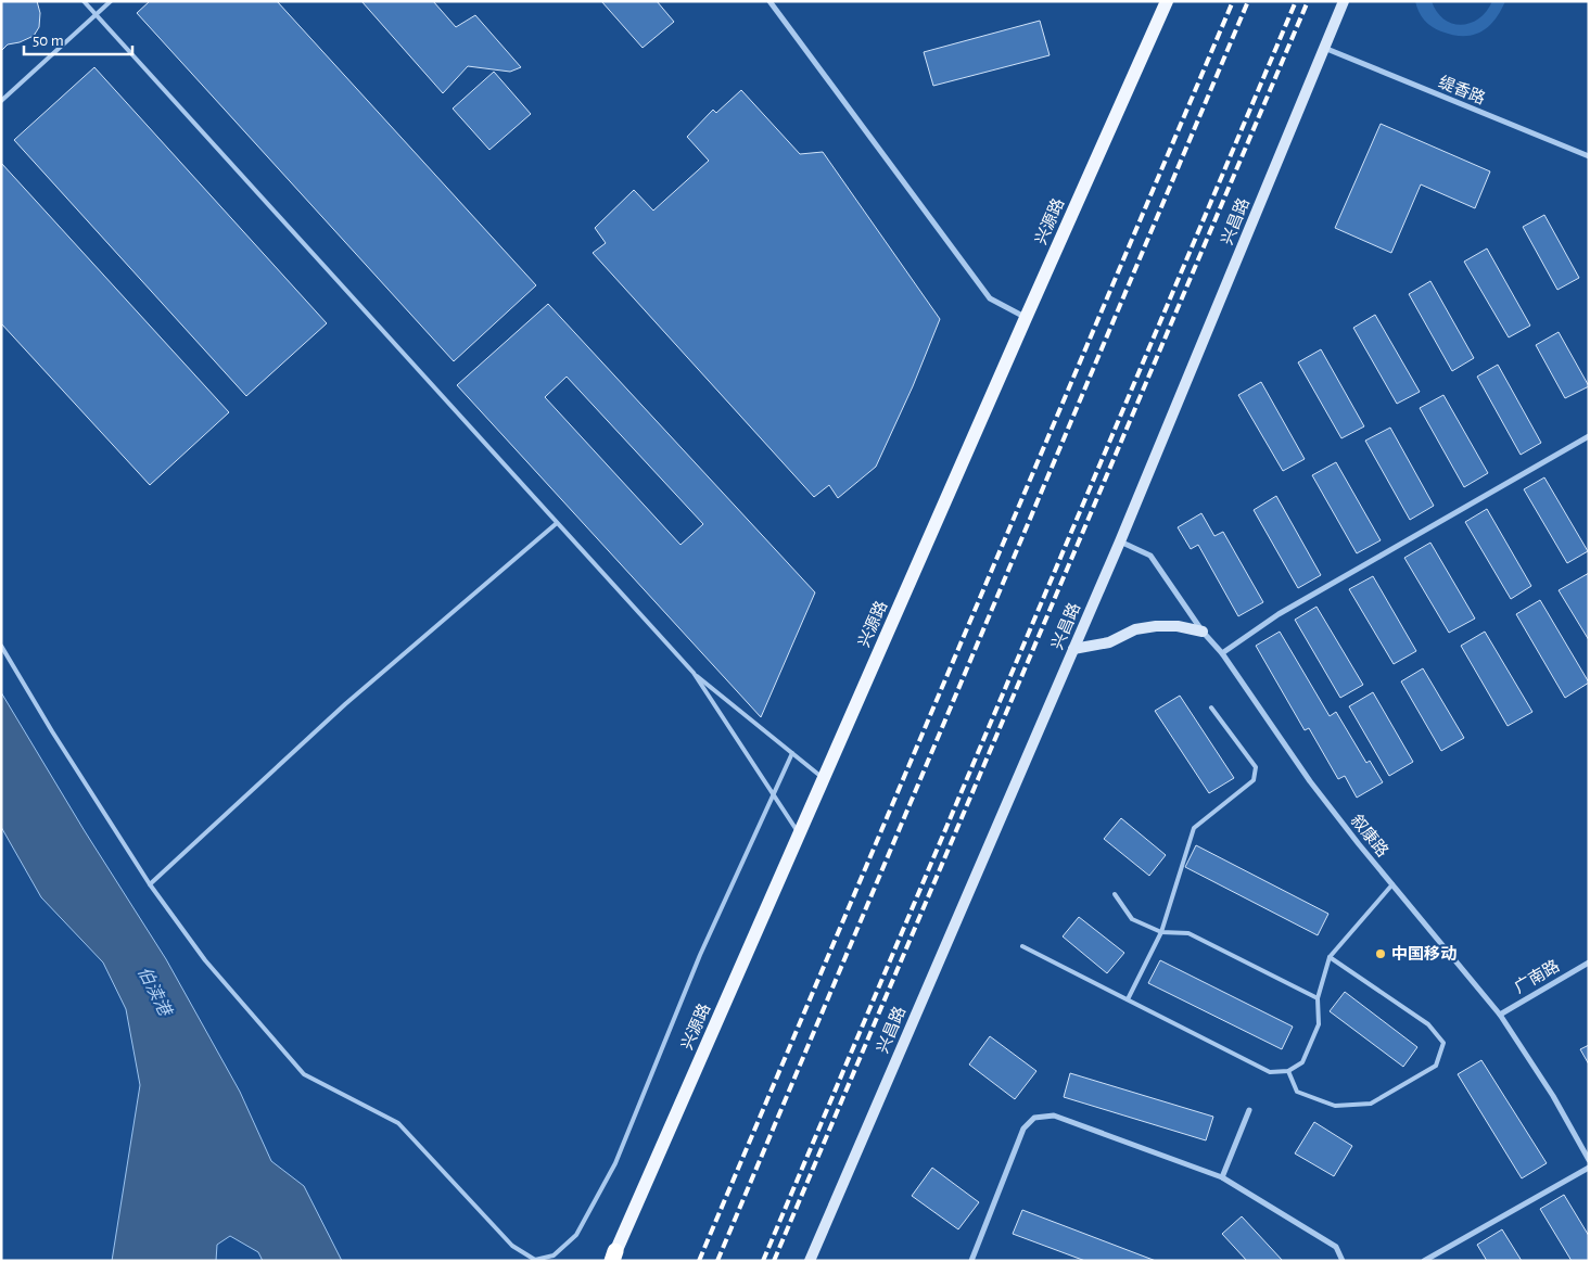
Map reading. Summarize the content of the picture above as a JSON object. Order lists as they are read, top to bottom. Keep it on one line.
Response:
{"streets":{"main road":["兴源路","兴昌路"],"street":["缇香路","叙康路","广南路"]},"crossings":[["缇香路","兴昌路"],["兴昌路","叙康路"],["叙康路","广南路"]],"water":["伯渎港"],"places":["中国移动"],"scale_bar":"50 m"}
